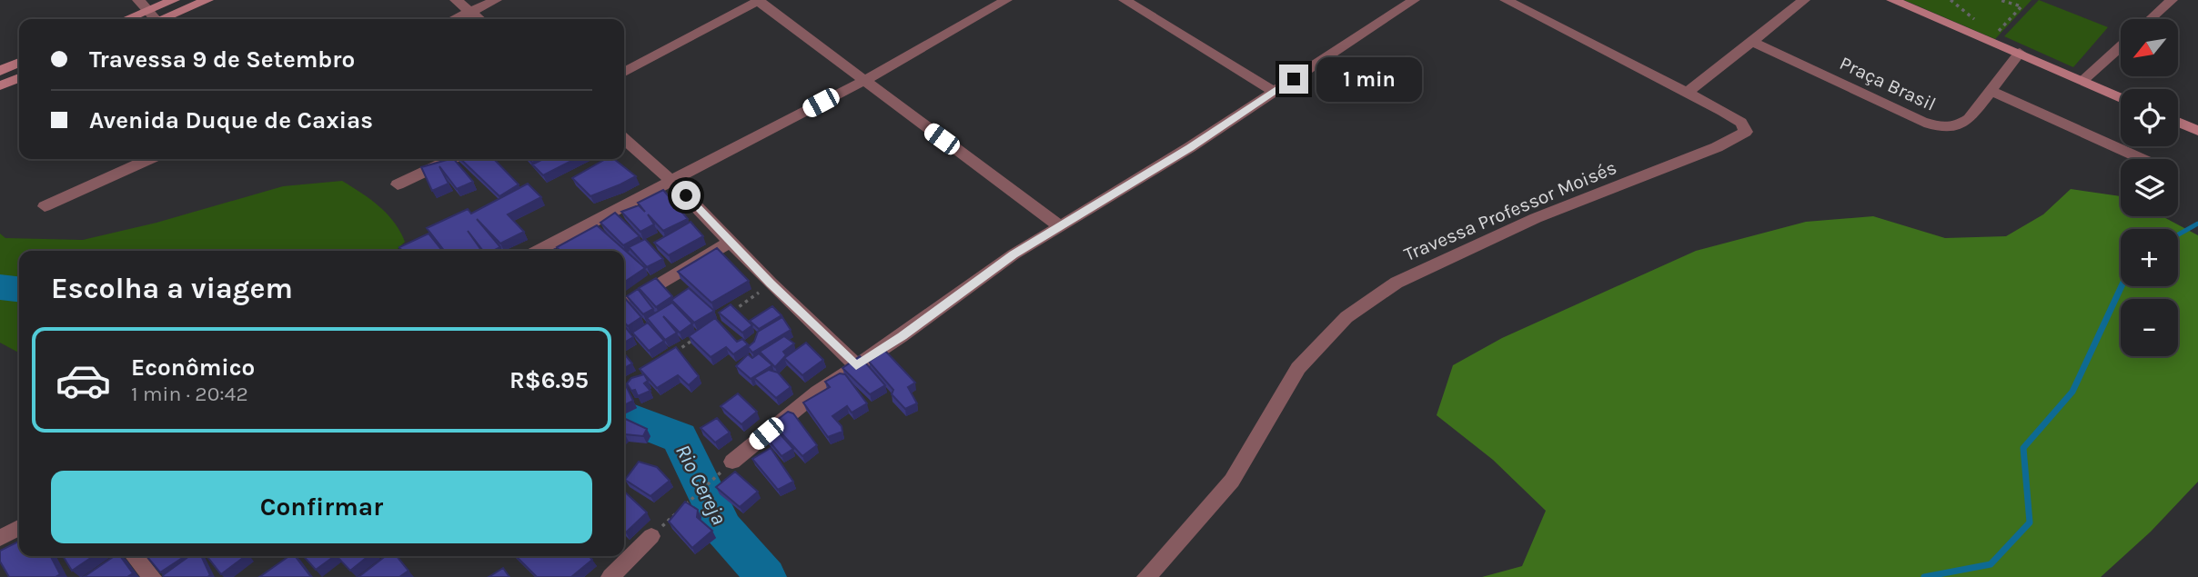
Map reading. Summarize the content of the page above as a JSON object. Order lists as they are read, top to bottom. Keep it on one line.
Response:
{"streets":{"street":["Praça Brasil","Travessa Professor Moisés"]},"water":["Rio Cereja"],"north":"bottom left","page":{"map_buttons":["+","−"],"banner":["Travessa 9 de Setembro","Avenida Duque de Caxias"],"bubble":"1 min","heading":"Escolha a viagem","list":[{"name":"Econômico","note":"1 min · 20:42","value":"R$6.95"}],"buttons":"Confirmar"}}
